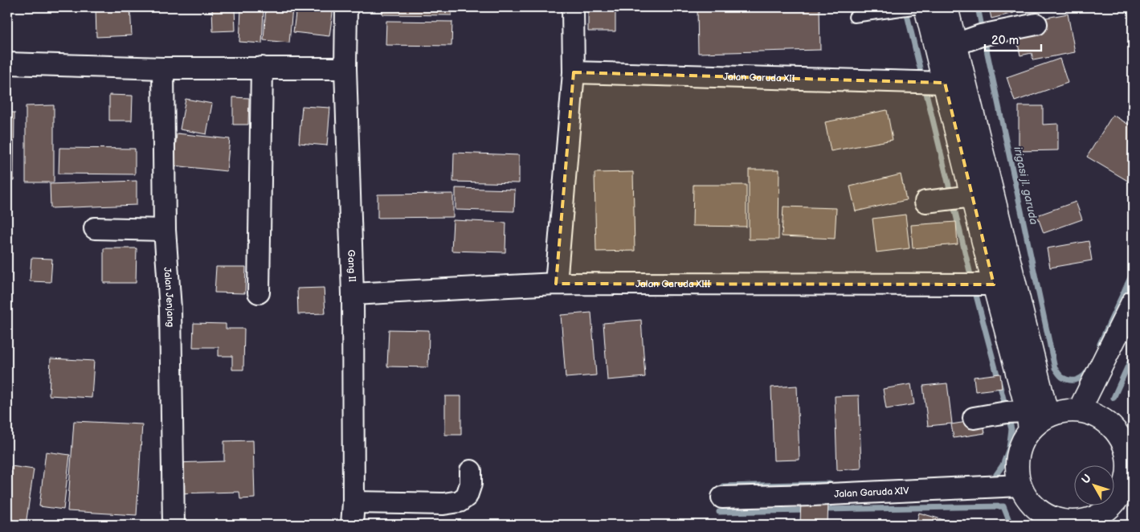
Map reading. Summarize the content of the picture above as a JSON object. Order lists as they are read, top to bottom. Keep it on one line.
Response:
{"streets":{"street":["Jalan Garuda XII","Gang II","Jalan Garuda XIII","Jalan Jenjang","Jalan Garuda XIV"]},"crossings":[["Gang II","Jalan Garuda XIII"]],"water":["irigasi jl. garuda"],"scale_bar":"20 m","north":"top left"}
